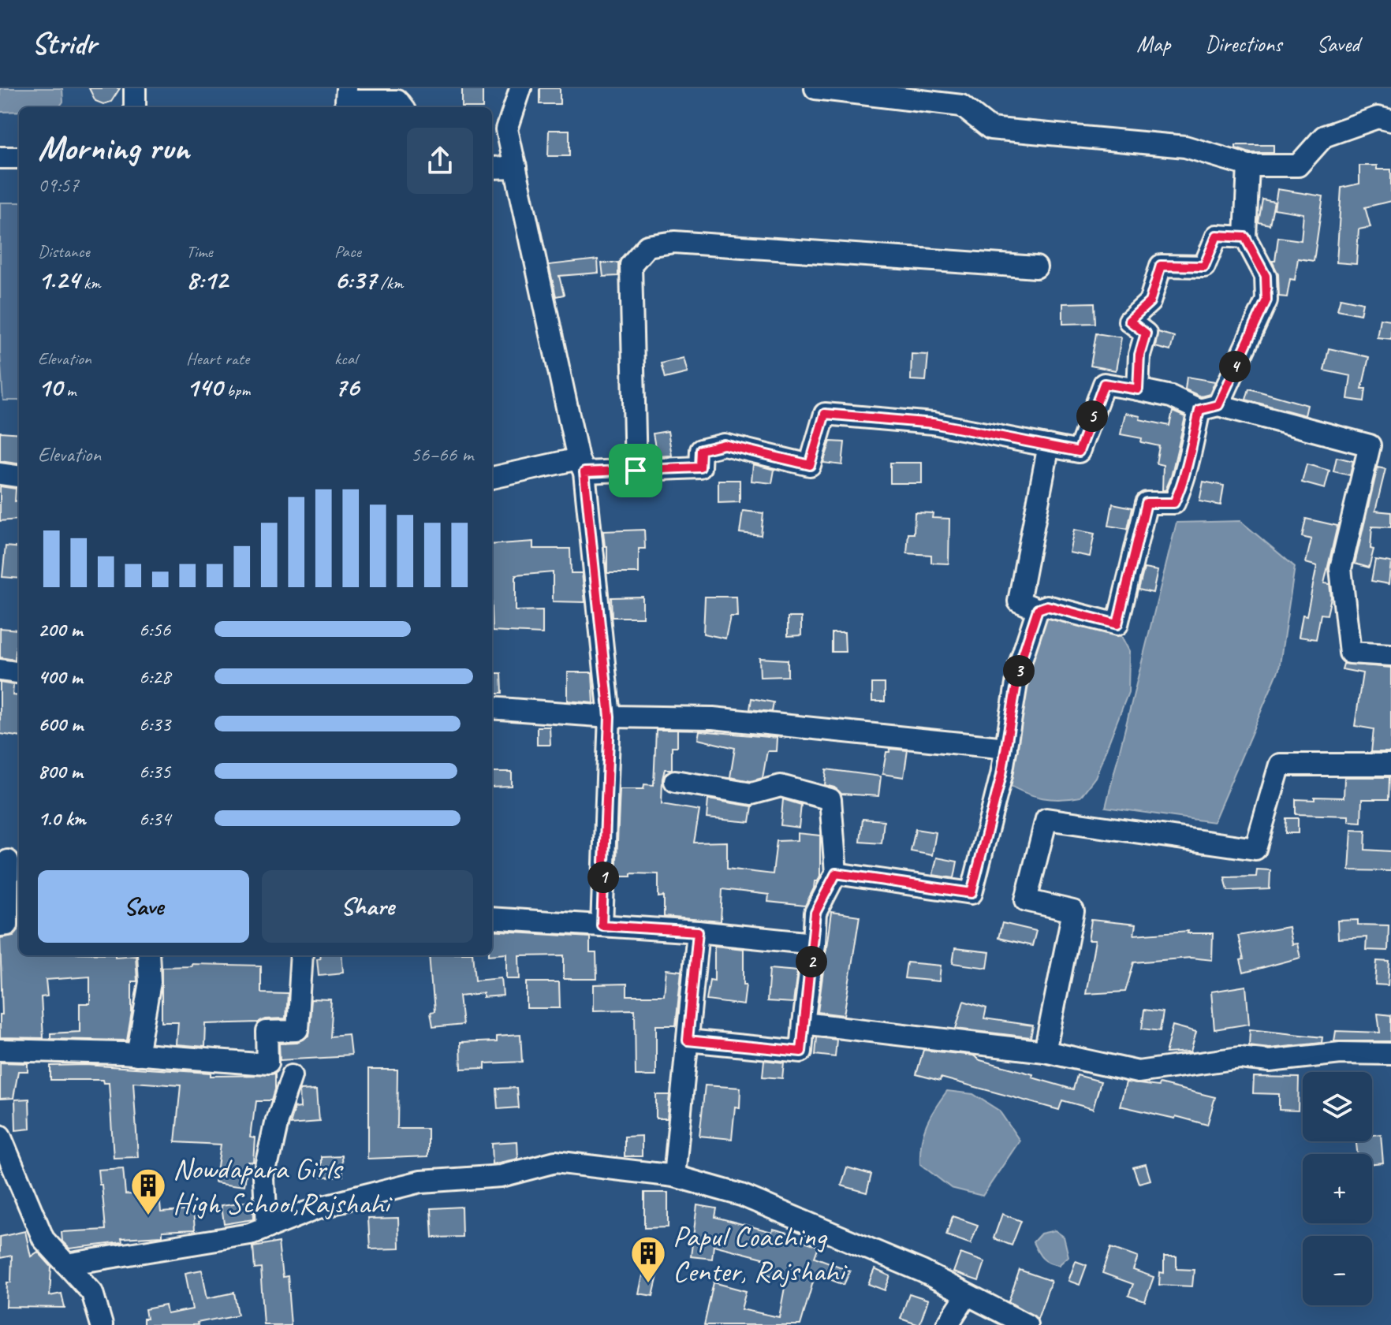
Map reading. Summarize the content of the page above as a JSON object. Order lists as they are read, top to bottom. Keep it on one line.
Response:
{"places":{"building":["Nowdapara Girls High School,Rajshahi","Papul Coaching Center, Rajshahi"]},"page":{"header":"Stridr","nav":["Map","Directions","Saved"],"heading":["Morning run","09:57"],"stats":[["Distance","1.24 km"],["Time","8:12"],["Pace","6:37 /km"],["Elevation","10 m"],["Heart rate","140 bpm"],["kcal","76"]],"pins":["4","5","3","1","2"],"chart":["Elevation","56–66 m"],"list":[{"name":"200 m","note":"6:56"},{"name":"400 m","note":"6:28"},{"name":"600 m","note":"6:33"},{"name":"800 m","note":"6:35"},{"name":"1.0 km","note":"6:34"}],"buttons":["Save","Share"],"map_buttons":["+","−"]}}
